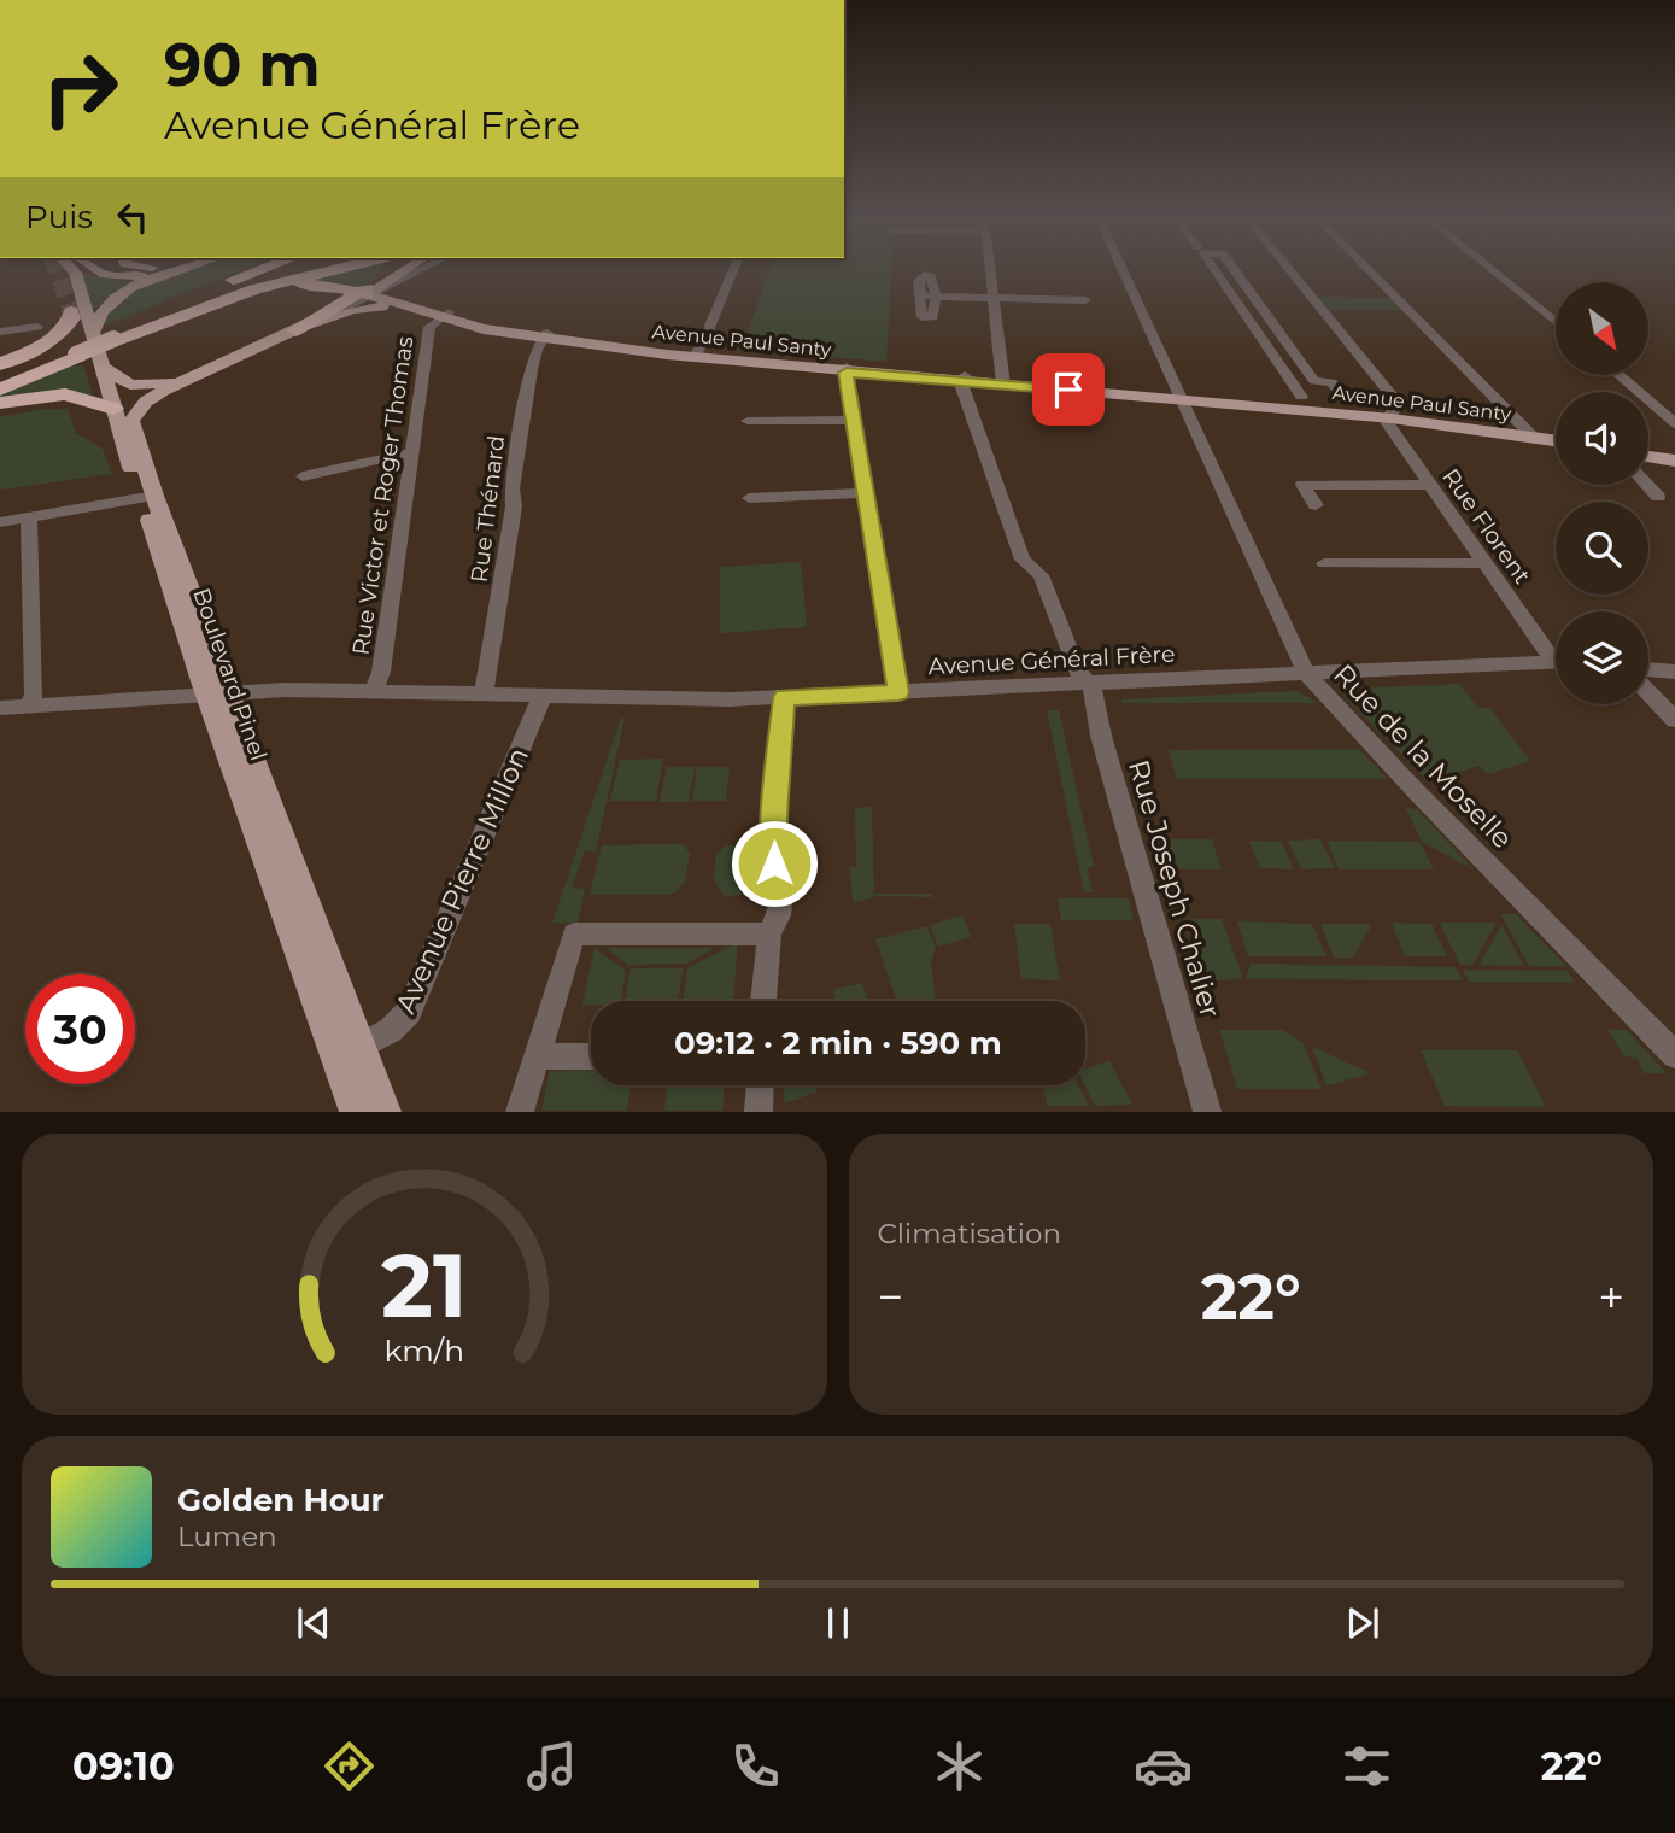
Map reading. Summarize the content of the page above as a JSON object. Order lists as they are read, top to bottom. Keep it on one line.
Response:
{"streets":{"main road":["Avenue Paul Santy","Boulevard Pinel"],"street":["Rue Victor et Roger Thomas","Rue Thénard","Rue Florent","Avenue Général Frère","Rue de la Moselle","Avenue Pierre Millon","Rue Joseph Chalier"]},"crossings":[["Avenue Paul Santy","Rue Victor et Roger Thomas"],["Avenue Paul Santy","Rue Thénard"],["Avenue Paul Santy","Rue Florent"],["Avenue Paul Santy","Rue de la Moselle"],["Avenue Paul Santy","Rue Joseph Chalier"],["Rue Victor et Roger Thomas","Avenue Général Frère"],["Rue Thénard","Avenue Général Frère"],["Avenue Général Frère","Boulevard Pinel"],["Avenue Général Frère","Rue de la Moselle"],["Avenue Général Frère","Avenue Pierre Millon"],["Avenue Général Frère","Rue Joseph Chalier"],["Boulevard Pinel","Avenue Pierre Millon"]],"north":"bottom right","page":{"turn":["90 m","Avenue Général Frère"],"then":"Puis","limit":"30","trip":"09:12 · 2 min · 590 m","tile":"Climatisation","heat":["−","22°","+"],"song":["Golden Hour","Lumen"],"tabs":["09:10","22°"],"gauge":["21","km/h"]}}
